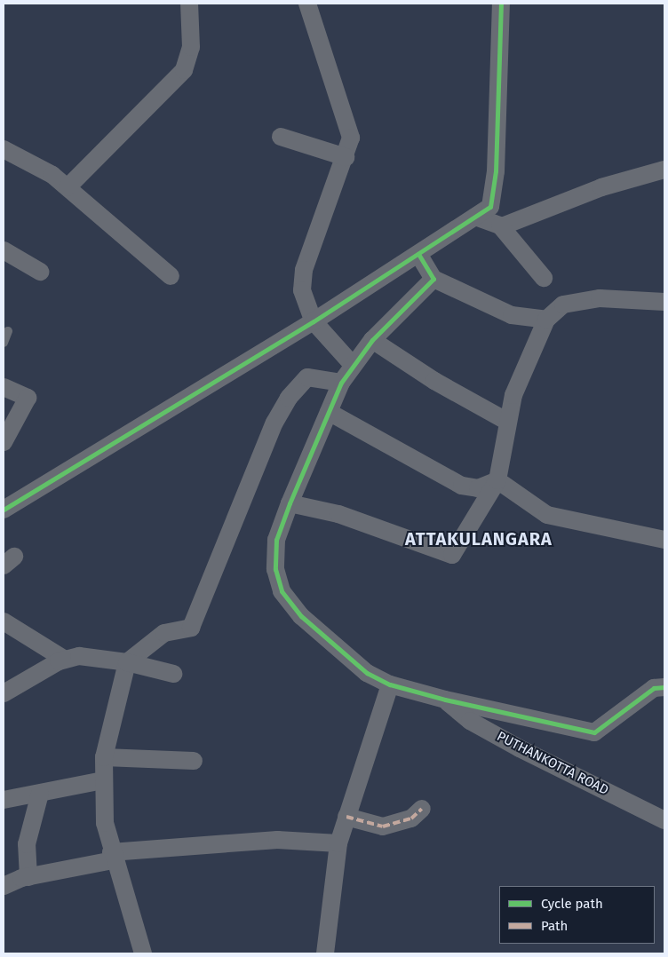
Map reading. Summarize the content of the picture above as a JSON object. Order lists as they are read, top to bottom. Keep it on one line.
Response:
{"streets":{"street":["PUTHANKOTTA ROAD"]},"districts":["ATTAKULANGARA"],"legend":["Cycle path","Path"]}
